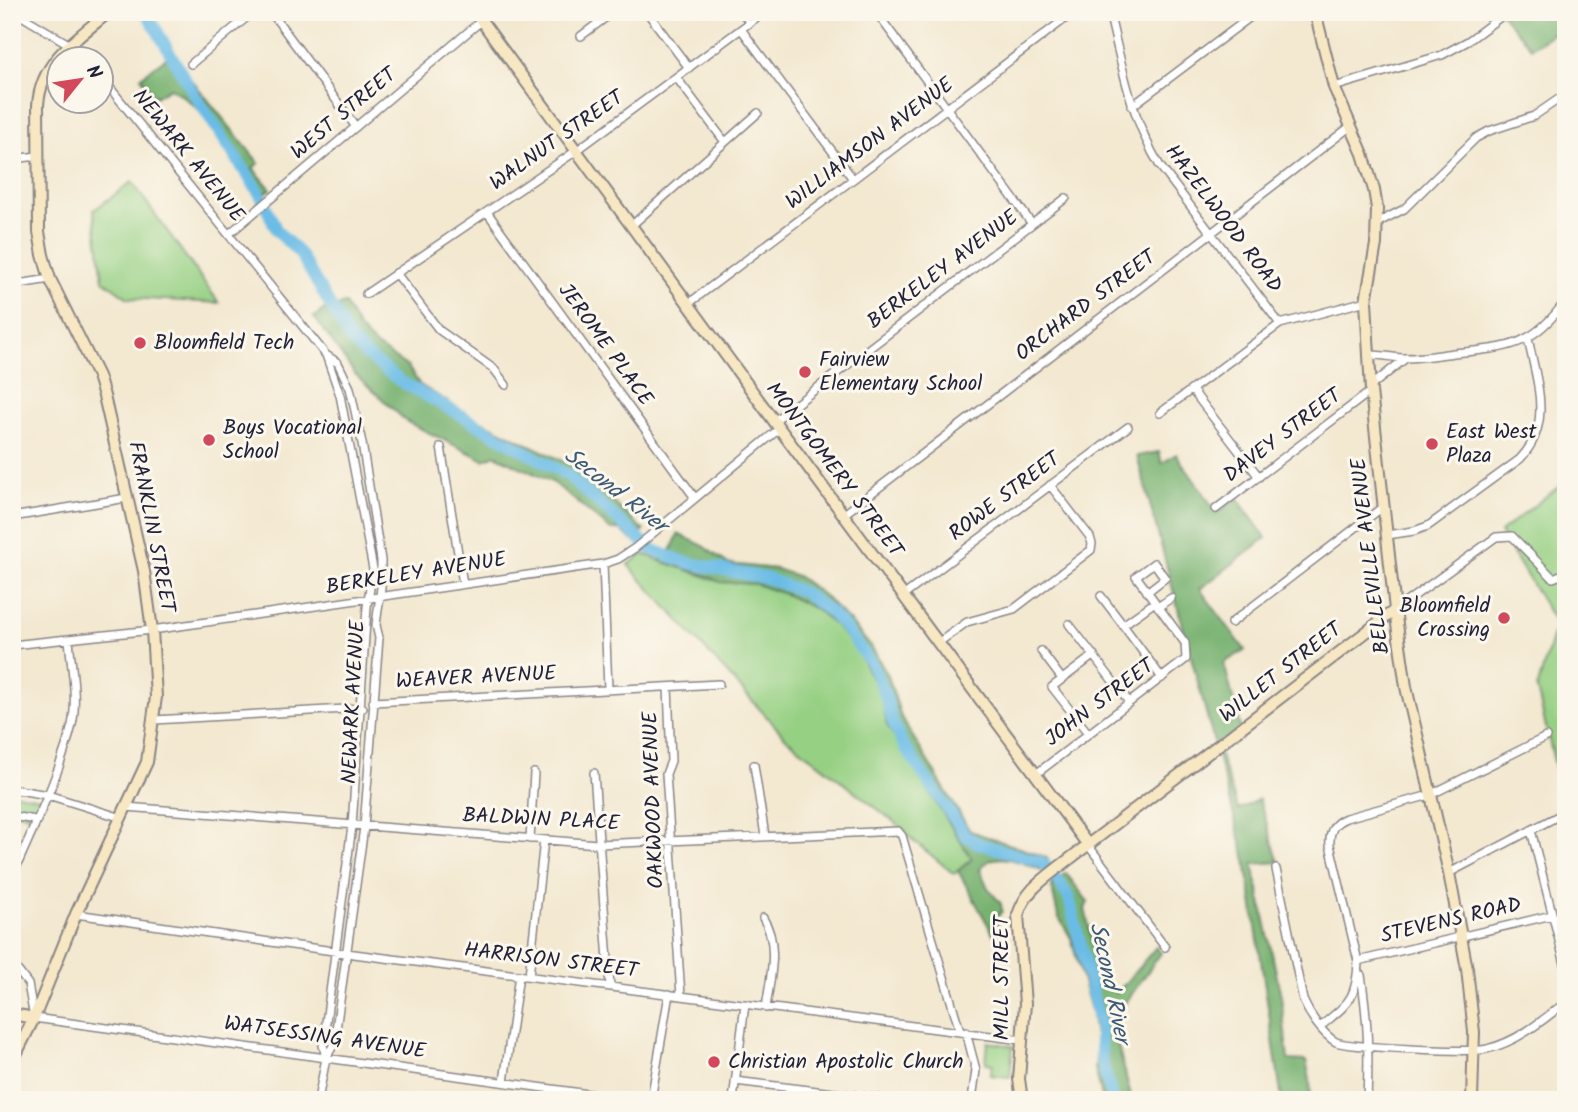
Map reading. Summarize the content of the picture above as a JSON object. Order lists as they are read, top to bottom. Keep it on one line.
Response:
{"streets":{"main road":["MONTGOMERY STREET","FRANKLIN STREET","BELLEVILLE AVENUE","WILLET STREET","MILL STREET","WATSESSING AVENUE"],"street":["WEST STREET","WALNUT STREET","WILLIAMSON AVENUE","NEWARK AVENUE","HAZELWOOD ROAD","BERKELEY AVENUE","ORCHARD STREET","JEROME PLACE","DAVEY STREET","ROWE STREET","WEAVER AVENUE","JOHN STREET","OAKWOOD AVENUE","BALDWIN PLACE","STEVENS ROAD","HARRISON STREET"]},"crossings":[["WEST STREET","NEWARK AVENUE"],["WEST STREET","MONTGOMERY STREET"],["WALNUT STREET","JEROME PLACE"],["WALNUT STREET","MONTGOMERY STREET"],["WILLIAMSON AVENUE","MONTGOMERY STREET"],["NEWARK AVENUE","BERKELEY AVENUE"],["NEWARK AVENUE","WEAVER AVENUE"],["NEWARK AVENUE","BALDWIN PLACE"],["NEWARK AVENUE","HARRISON STREET"],["NEWARK AVENUE","WATSESSING AVENUE"],["HAZELWOOD ROAD","ORCHARD STREET"],["BERKELEY AVENUE","JEROME PLACE"],["BERKELEY AVENUE","MONTGOMERY STREET"],["BERKELEY AVENUE","FRANKLIN STREET"],["ORCHARD STREET","MONTGOMERY STREET"],["ORCHARD STREET","BELLEVILLE AVENUE"],["DAVEY STREET","BELLEVILLE AVENUE"],["MONTGOMERY STREET","ROWE STREET"],["MONTGOMERY STREET","WILLET STREET"],["MONTGOMERY STREET","JOHN STREET"],["MONTGOMERY STREET","MILL STREET"],["FRANKLIN STREET","WEAVER AVENUE"],["FRANKLIN STREET","BALDWIN PLACE"],["FRANKLIN STREET","HARRISON STREET"],["FRANKLIN STREET","WATSESSING AVENUE"],["BELLEVILLE AVENUE","WILLET STREET"],["BELLEVILLE AVENUE","STEVENS ROAD"],["WILLET STREET","MILL STREET"],["WEAVER AVENUE","OAKWOOD AVENUE"],["OAKWOOD AVENUE","BALDWIN PLACE"],["OAKWOOD AVENUE","HARRISON STREET"],["BALDWIN PLACE","HARRISON STREET"],["HARRISON STREET","MILL STREET"]],"water":["Second River"],"places":["Bloomfield Tech","Fairview Elementary School","Boys Vocational School","East West Plaza","Bloomfield Crossing","Christian Apostolic Church"],"north":"top right"}
